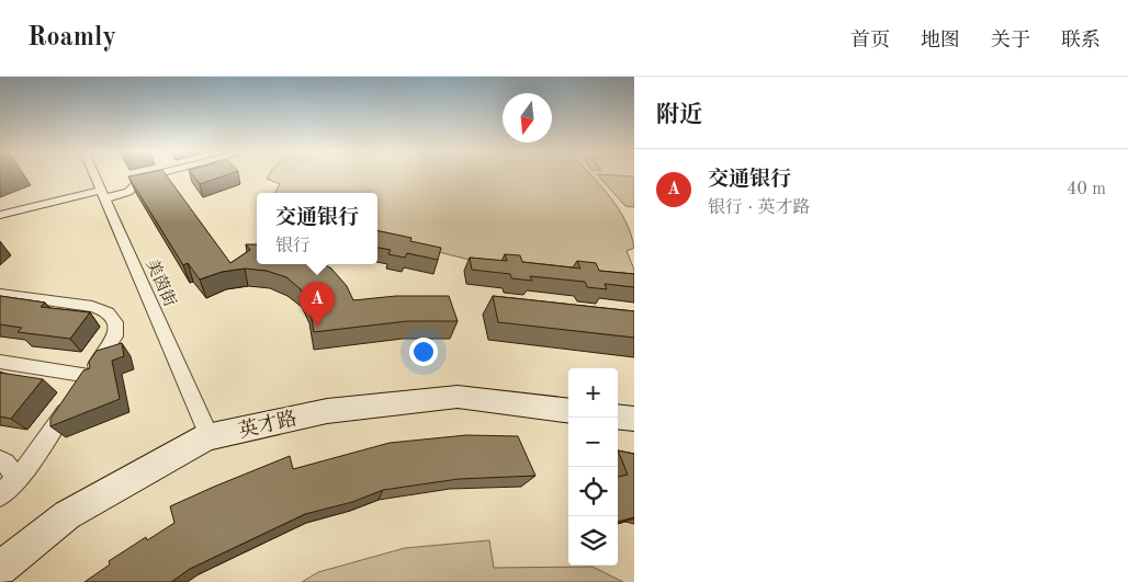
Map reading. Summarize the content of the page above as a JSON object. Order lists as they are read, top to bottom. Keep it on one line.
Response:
{"streets":{"main road":["英才路"],"street":["美茵街"]},"crossings":[["美茵街","英才路"]],"north":"bottom","page":{"header":"Roamly","nav":["首页","地图","关于","联系"],"heading":"附近","list":[{"mark":"A","name":"交通银行","note":"银行 · 英才路","value":"40 m"}],"popup":["交通银行","银行"],"pins":"A","map_buttons":["+","−"]}}
